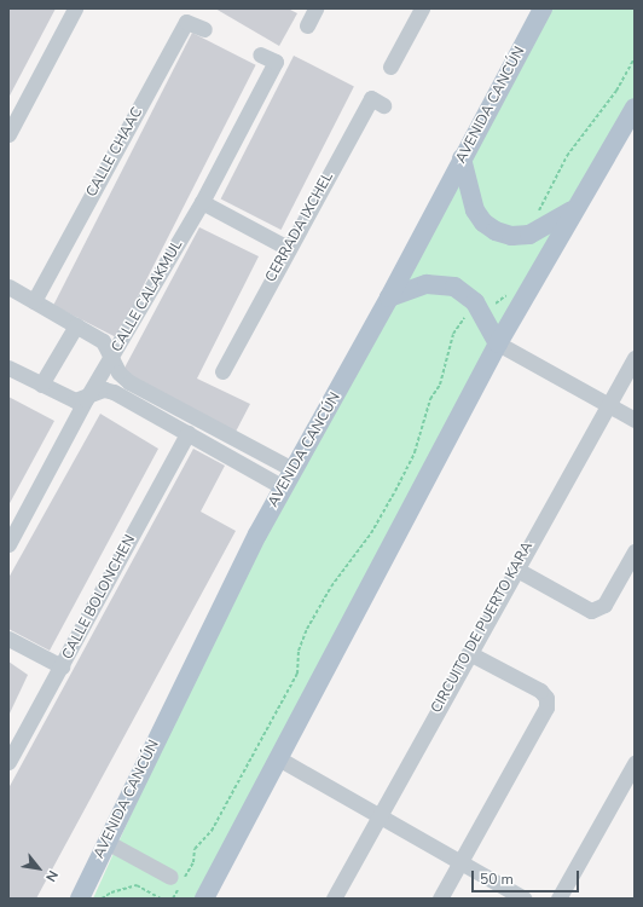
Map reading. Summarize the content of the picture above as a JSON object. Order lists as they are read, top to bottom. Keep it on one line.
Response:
{"streets":{"main road":["AVENIDA CANCÚN"],"street":["CALLE CHAAC","CERRADA IXCHEL","CALLE CALAKMUL","CALLE BOLONCHEN","CIRCUITO DE PUERTO KARA"]},"scale_bar":"50 m","north":"bottom right"}
